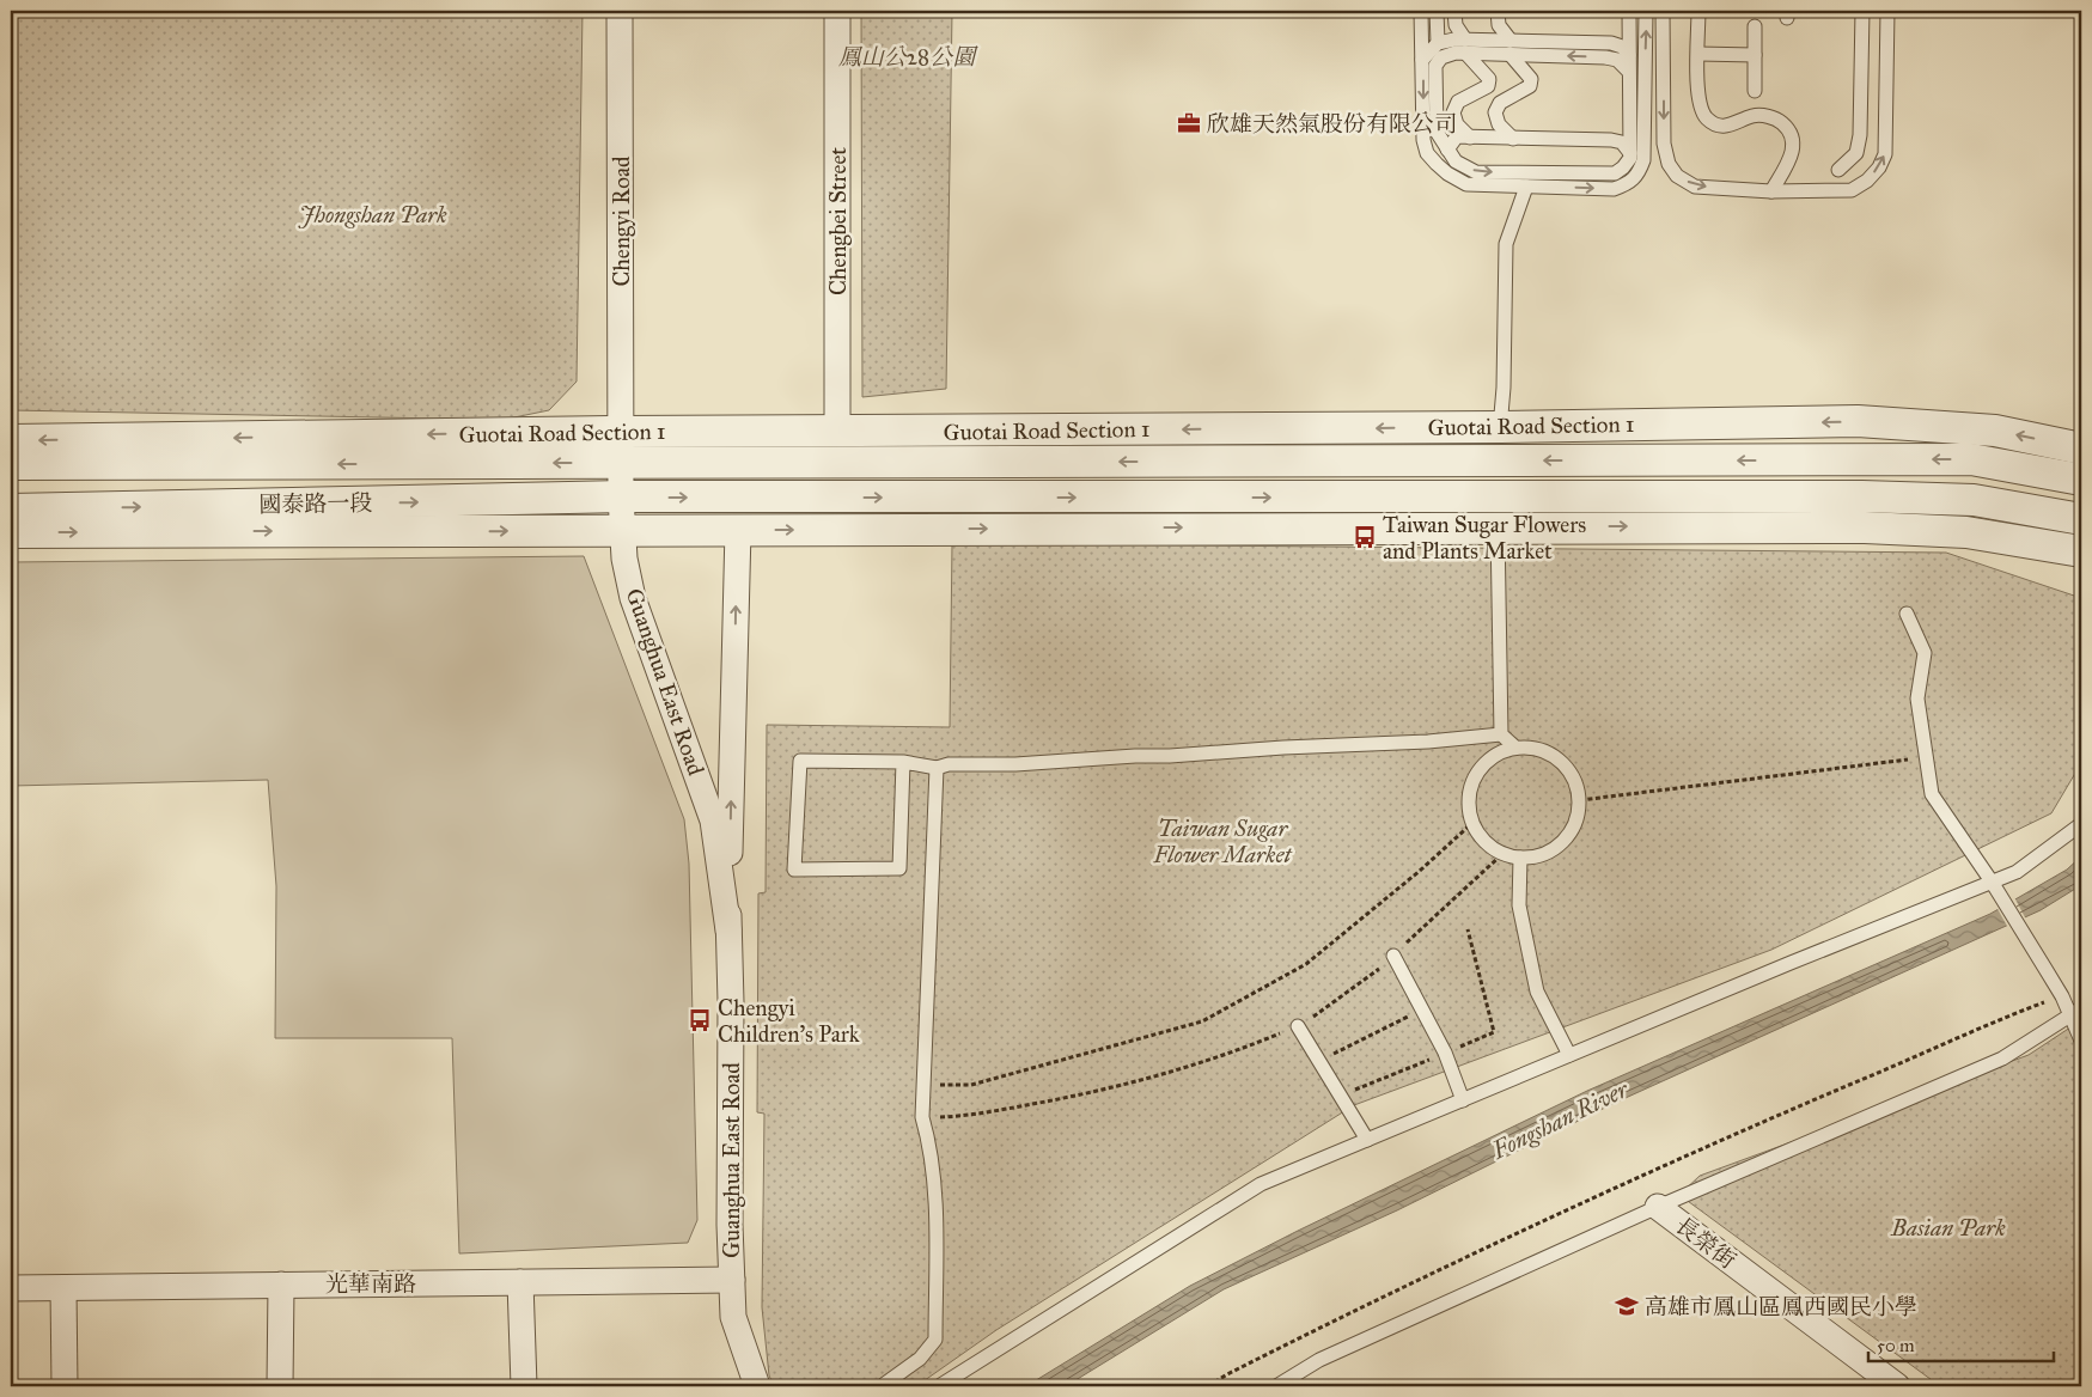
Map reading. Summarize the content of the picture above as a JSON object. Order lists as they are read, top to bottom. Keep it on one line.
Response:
{"streets":{"street":["Chengyi Road","Chengbei Street","Guotai Road Section 1","國泰路一段","Guanghua East Road","長榮街","光華南路"]},"crossings":[["Chengyi Road","Guotai Road Section 1"],["Chengyi Road","Guanghua East Road"],["Chengbei Street","Guotai Road Section 1"],["Guotai Road Section 1","國泰路一段"],["Guotai Road Section 1","Guanghua East Road"],["國泰路一段","Guanghua East Road"],["Guanghua East Road","光華南路"]],"water":["Fongshan River"],"parks":["鳳山公28公園","Jhongshan Park","Taiwan Sugar Flower Market","Basian Park"],"places":{"office":["欣雄天然氣股份有限公司"],"bus stop":["Taiwan Sugar Flowers and Plants Market","Chengyi Children's Park"],"school or university":["高雄市鳳山區鳳西國民小學"]},"scale_bar":"50 m"}
